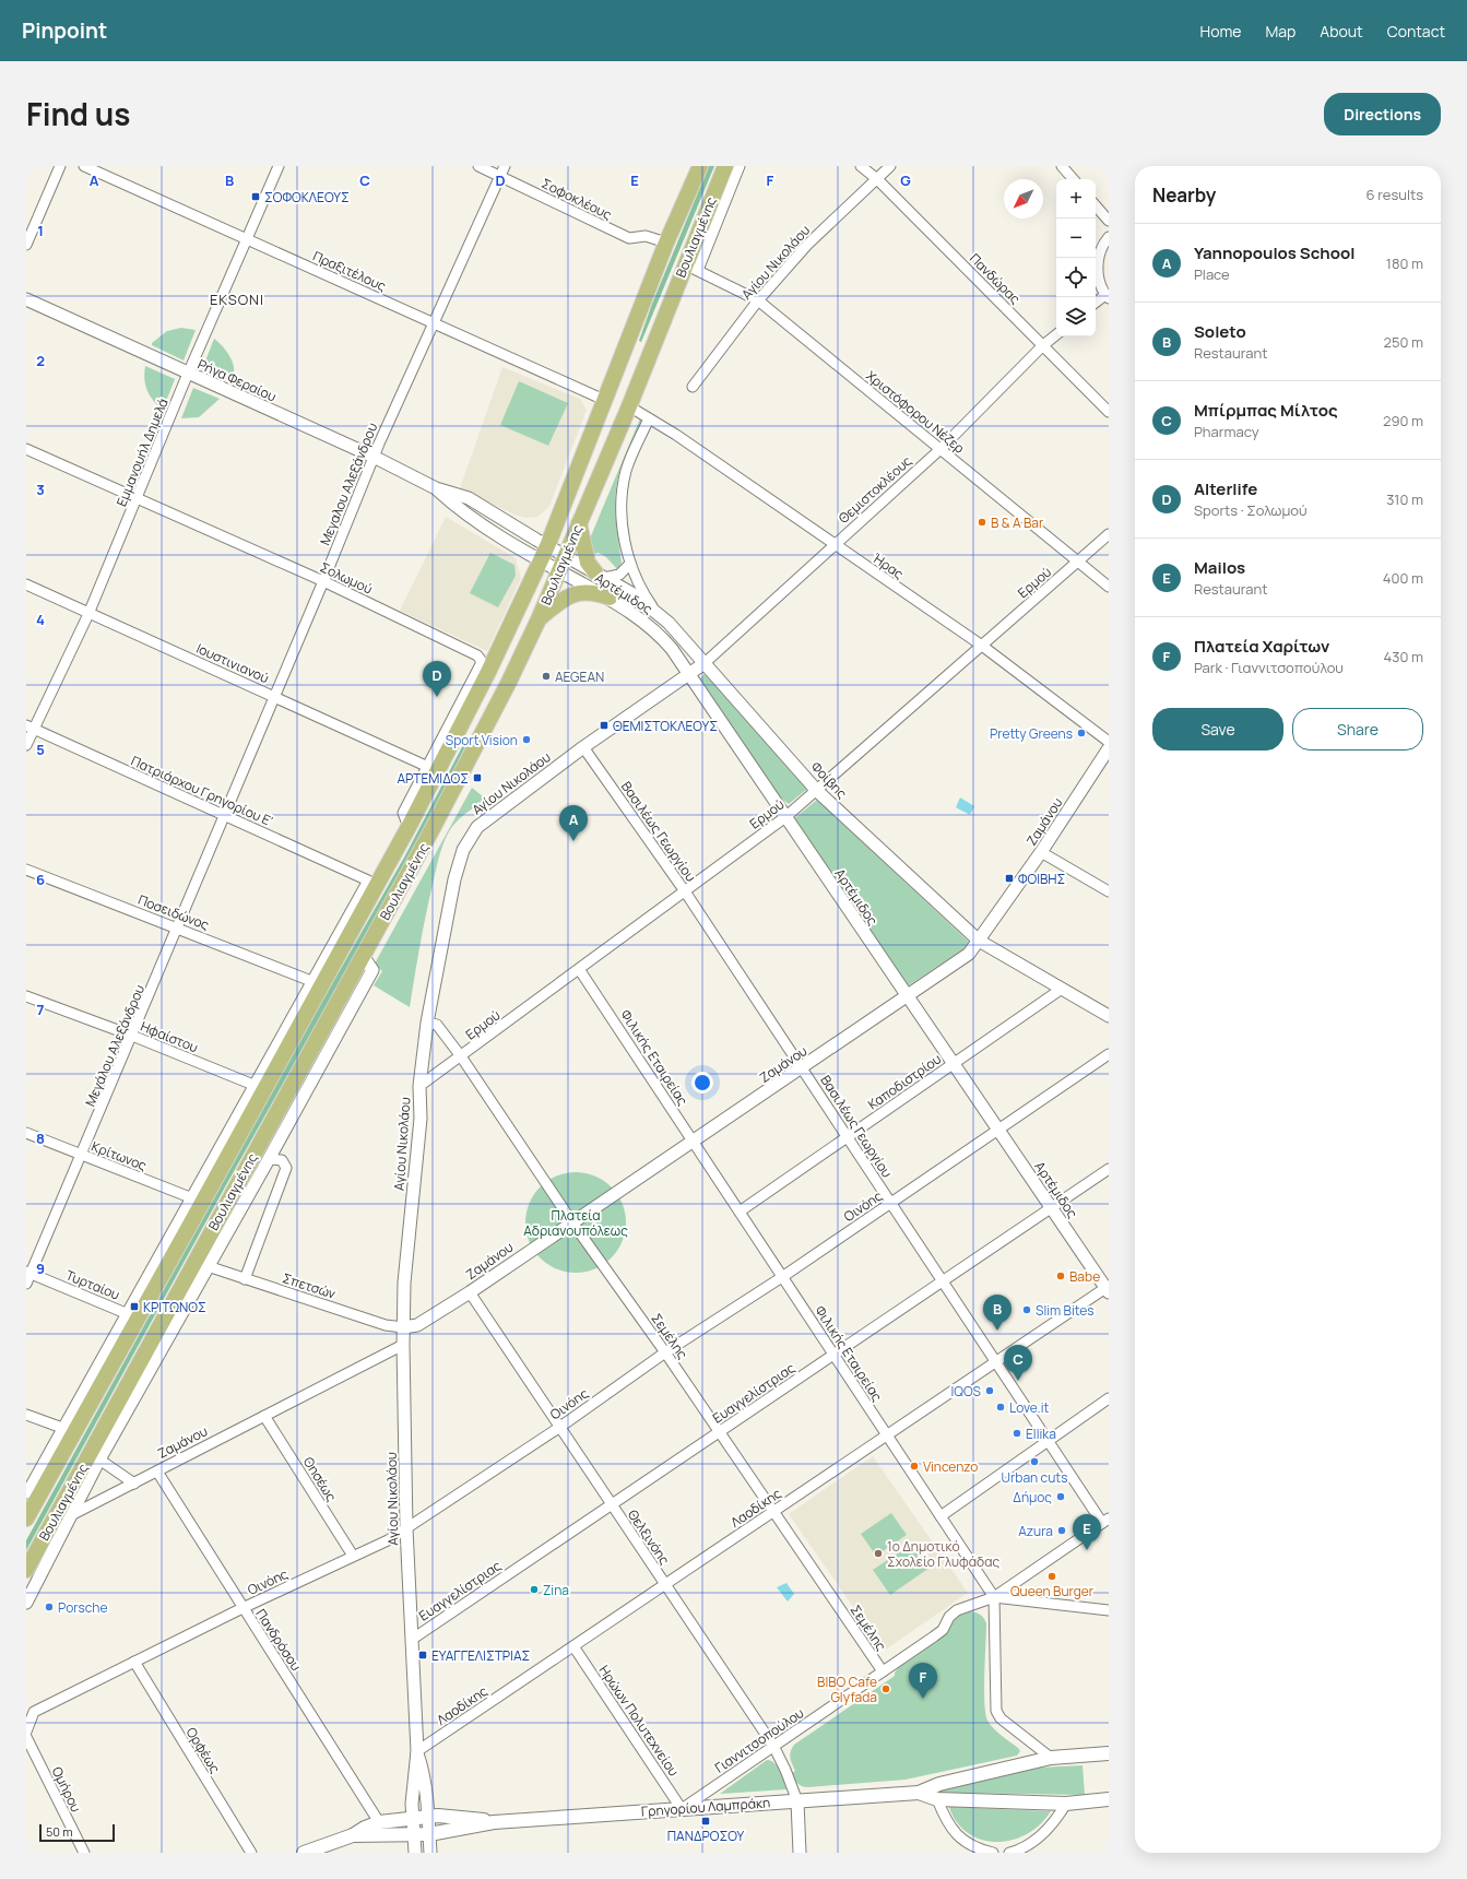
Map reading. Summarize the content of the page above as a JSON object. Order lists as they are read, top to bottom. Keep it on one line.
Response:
{"streets":{"main road":["Βουλιαγμένης","Γρηγορίου Λαμπράκη"],"street":["Σοφοκλέους","Αγίου Νικολάου","Πραξιτέλους","Πανδώρας","Ρήγα Φεραίου","Χριστόφορου Νέζερ","Εμμανουήλ Δημελά","Μεγαλου Αλεξάνδρου","Θεμιστοκλέους","Ήρας","Σολωμού","Ερμού","Αρτέμιδος","Ιουστινιανού","Φοίβης","Πατριάρχου Γρηγορίου E'","Ζαμάνου","Βασιλέως Γεωργίου","Ποσειδώνος","Ηφαίστου","Μεγάλου Αλεξάνδρου","Φιλικής Εταιρείας","Καποδιστρίου","Κρίτωνος","Οινόης","Τυρταίου","Σπετσών","Σεμέλης","Ευαγγελίστριας","Θησέως","Λαοδίκης","Θελξινόης","Πανδρόσου","Ηρώων Πολυτεχνείου","Γιαννιτσοπούλου","Ορφέως","Ομήρου"]},"crossings":[["Σοφοκλέους","Βουλιαγμένης"],["Σοφοκλέους","Μεγαλου Αλεξάνδρου"],["Βουλιαγμένης","Πραξιτέλους"],["Βουλιαγμένης","Ρήγα Φεραίου"],["Βουλιαγμένης","Χριστόφορου Νέζερ"],["Βουλιαγμένης","Ήρας"],["Βουλιαγμένης","Σολωμού"],["Βουλιαγμένης","Αρτέμιδος"],["Βουλιαγμένης","Φοίβης"],["Βουλιαγμένης","Κρίτωνος"],["Αγίου Νικολάου","Πανδώρας"],["Αγίου Νικολάου","Χριστόφορου Νέζερ"],["Αγίου Νικολάου","Θεμιστοκλέους"],["Αγίου Νικολάου","Ερμού"],["Αγίου Νικολάου","Αρτέμιδος"],["Αγίου Νικολάου","Φοίβης"],["Αγίου Νικολάου","Ζαμάνου"],["Αγίου Νικολάου","Βασιλέως Γεωργίου"],["Αγίου Νικολάου","Οινόης"],["Αγίου Νικολάου","Σπετσών"],["Αγίου Νικολάου","Σεμέλης"],["Αγίου Νικολάου","Ευαγγελίστριας"],["Αγίου Νικολάου","Λαοδίκης"],["Αγίου Νικολάου","Γρηγορίου Λαμπράκη"],["Πραξιτέλους","Εμμανουήλ Δημελά"],["Πραξιτέλους","Μεγαλου Αλεξάνδρου"],["Πανδώρας","Θεμιστοκλέους"],["Ρήγα Φεραίου","Εμμανουήλ Δημελά"],["Ρήγα Φεραίου","Μεγαλου Αλεξάνδρου"],["Ρήγα Φεραίου","Αρτέμιδος"],["Ρήγα Φεραίου","Φοίβης"],["Χριστόφορου Νέζερ","Θεμιστοκλέους"],["Χριστόφορου Νέζερ","Ερμού"],["Εμμανουήλ Δημελά","Σολωμού"],["Εμμανουήλ Δημελά","Ιουστινιανού"],["Εμμανουήλ Δημελά","Πατριάρχου Γρηγορίου E'"],["Μεγαλου Αλεξάνδρου","Σολωμού"],["Μεγαλου Αλεξάνδρου","Ιουστινιανού"],["Μεγαλου Αλεξάνδρου","Πατριάρχου Γρηγορίου E'"],["Μεγαλου Αλεξάνδρου","Μεγάλου Αλεξάνδρου"],["Θεμιστοκλέους","Ήρας"],["Θεμιστοκλέους","Φοίβης"],["Ήρας","Ερμού"],["Σολωμού","Ιουστινιανού"],["Ερμού","Αρτέμιδος"],["Ερμού","Φοίβης"],["Ερμού","Βασιλέως Γεωργίου"],["Ερμού","Φιλικής Εταιρείας"],["Ερμού","Σεμέλης"],["Αρτέμιδος","Ζαμάνου"],["Αρτέμιδος","Καποδιστρίου"],["Αρτέμιδος","Οινόης"],["Αρτέμιδος","Ευαγγελίστριας"],["Αρτέμιδος","Λαοδίκης"],["Φοίβης","Ζαμάνου"],["Φοίβης","Καποδιστρίου"],["Πατριάρχου Γρηγορίου E'","Ποσειδώνος"],["Πατριάρχου Γρηγορίου E'","Μεγάλου Αλεξάνδρου"],["Ζαμάνου","Βασιλέως Γεωργίου"],["Ζαμάνου","Φιλικής Εταιρείας"],["Ζαμάνου","Σπετσών"],["Ζαμάνου","Σεμέλης"],["Ζαμάνου","Θησέως"],["Ζαμάνου","Θελξινόης"],["Ζαμάνου","Πανδρόσου"],["Βασιλέως Γεωργίου","Καποδιστρίου"],["Βασιλέως Γεωργίου","Οινόης"],["Βασιλέως Γεωργίου","Ευαγγελίστριας"],["Βασιλέως Γεωργίου","Λαοδίκης"],["Βασιλέως Γεωργίου","Γιαννιτσοπούλου"],["Ποσειδώνος","Μεγάλου Αλεξάνδρου"],["Ηφαίστου","Μεγάλου Αλεξάνδρου"],["Μεγάλου Αλεξάνδρου","Κρίτωνος"],["Μεγάλου Αλεξάνδρου","Τυρταίου"],["Φιλικής Εταιρείας","Καποδιστρίου"],["Φιλικής Εταιρείας","Οινόης"],["Φιλικής Εταιρείας","Ευαγγελίστριας"],["Φιλικής Εταιρείας","Λαοδίκης"],["Φιλικής Εταιρείας","Γιαννιτσοπούλου"],["Οινόης","Σεμέλης"],["Οινόης","Θησέως"],["Οινόης","Θελξινόης"],["Οινόης","Πανδρόσου"],["Οινόης","Ορφέως"],["Σεμέλης","Ευαγγελίστριας"],["Σεμέλης","Λαοδίκης"],["Σεμέλης","Γιαννιτσοπούλου"],["Ευαγγελίστριας","Θελξινόης"],["Λαοδίκης","Θελξινόης"],["Λαοδίκης","Ηρώων Πολυτεχνείου"],["Θελξινόης","Γιαννιτσοπούλου"],["Θελξινόης","Γρηγορίου Λαμπράκη"],["Πανδρόσου","Γρηγορίου Λαμπράκη"],["Ηρώων Πολυτεχνείου","Γιαννιτσοπούλου"],["Ηρώων Πολυτεχνείου","Γρηγορίου Λαμπράκη"],["Γιαννιτσοπούλου","Γρηγορίου Λαμπράκη"]],"districts":["EKSONI"],"parks":["Πλατεία Αδριανουπόλεως"],"places":{"transit":["ΣΟΦΟΚΛΕΟΥΣ","ΘΕΜΙΣΤΟΚΛΕΟΥΣ","ΑΡΤΕΜΙΔΟΣ","ΦΟΙΒΗΣ","ΚΡΙΤΩΝΟΣ","ΕΥΑΓΓΕΛΙΣΤΡΙΑΣ","ΠΑΝΔΡΟΣΟΥ"],"other":["B & A Bar","AEGEAN","Pretty Greens","Sport Vision","Babe","Slim Bites","IQOS","Love.it","Ellika","Urban cuts","Vincenzo","Δήμος","Azura","1ο Δημοτικό Σχολείο Γλυφάδας","Queen Burger","Zina","Porsche","BIBO Cafe Glyfada"]},"scale_bar":"50 m","north":"bottom left","page":{"header":"Pinpoint","nav":["Home","Map","About","Contact"],"title":"Find us","buttons":["Directions",["Save","Share"]],"heading":["Nearby","6 results"],"map_buttons":["+","−"],"list":[{"mark":"A","name":"Yannopoulos School","note":"Place","value":"180 m"},{"mark":"B","name":"Soleto","note":"Restaurant","value":"250 m"},{"mark":"C","name":"Μπίρμπας Μίλτος","note":"Pharmacy","value":"290 m"},{"mark":"D","name":"Alterlife","note":"Sports · Σολωμού","value":"310 m"},{"mark":"E","name":"Mailos","note":"Restaurant","value":"400 m"},{"mark":"F","name":"Πλατεία Χαρίτων","note":"Park · Γιαννιτσοπούλου","value":"430 m"}],"pins":["D","A","B","C","E","F"],"scale":"50 m"},"grid":{"columns":["A","B","C","D","E","F","G"],"rows":["1","2","3","4","5","6","7","8","9"]}}
